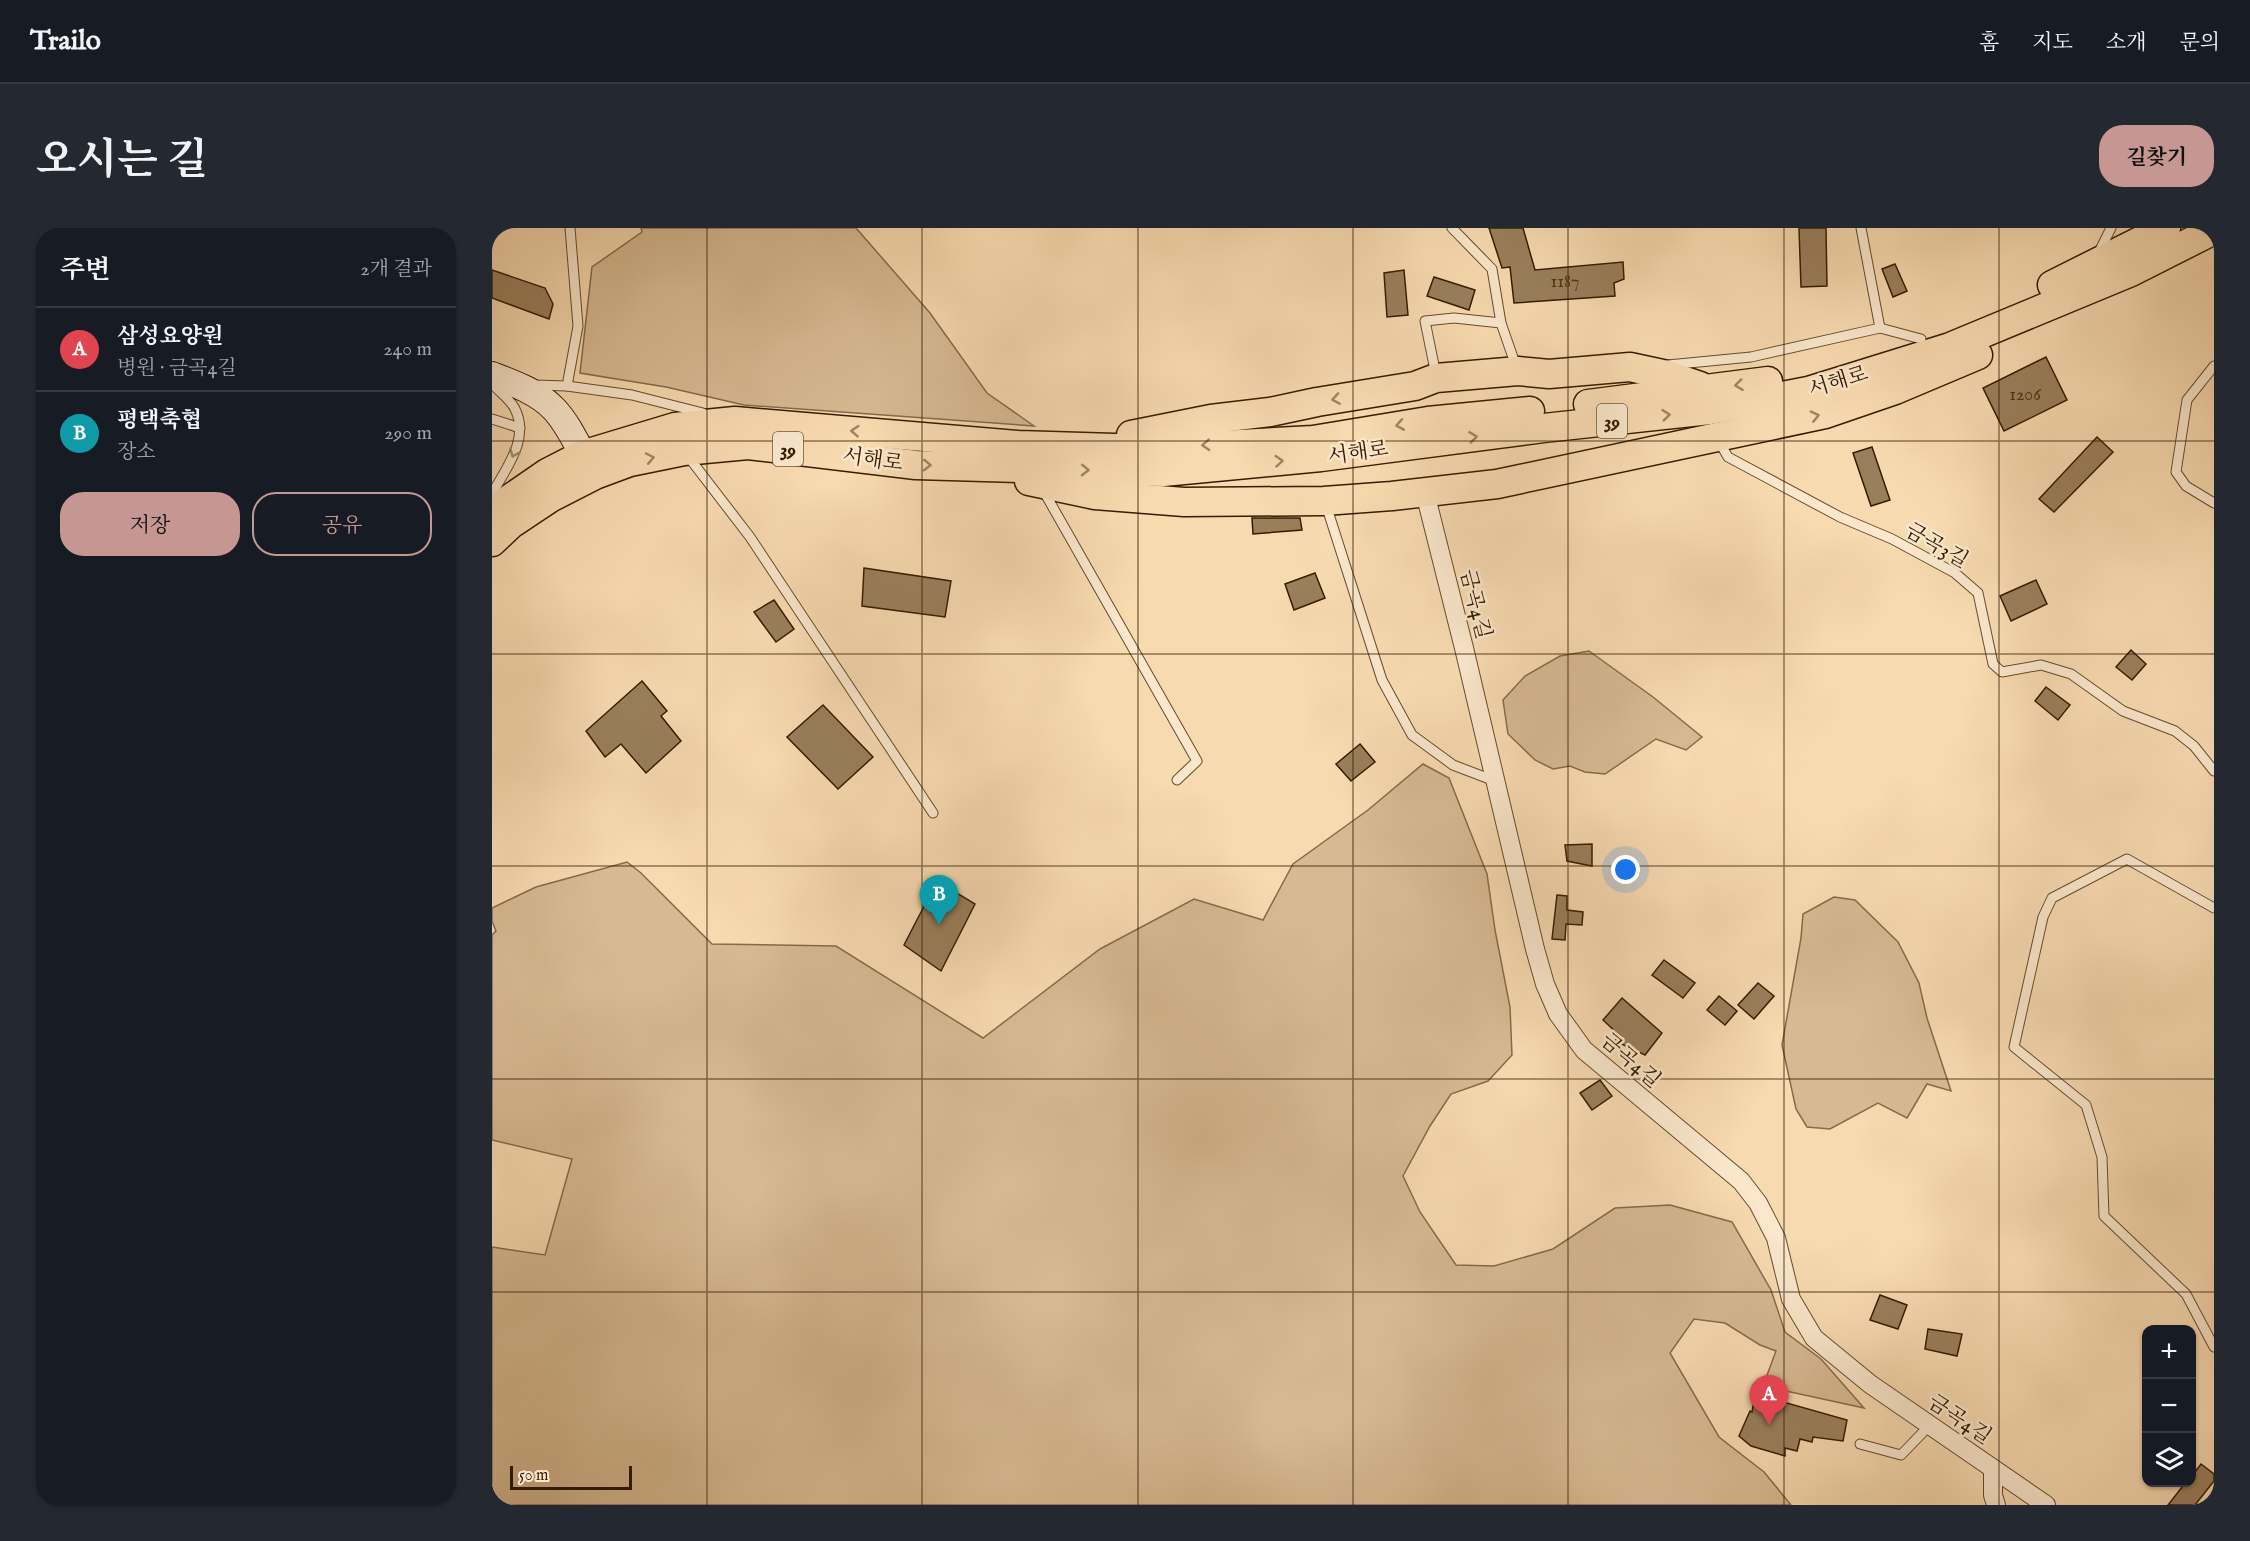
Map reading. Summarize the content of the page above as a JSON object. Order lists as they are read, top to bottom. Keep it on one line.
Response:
{"streets":{"main road":["서해로","39"],"street":["금곡4길"],"lane":["금곡3길"]},"house_numbers":["1187","1206"],"scale_bar":"50 m","page":{"header":"Trailo","nav":["홈","지도","소개","문의"],"title":"오시는 길","buttons":["길찾기",["저장","공유"]],"heading":["주변","2개 결과"],"list":[{"mark":"A","name":"삼성요양원","note":"병원 · 금곡4길","value":"240 m"},{"mark":"B","name":"평택축협","note":"장소","value":"290 m"}],"pins":["B","A"],"map_buttons":["+","−"],"scale":"50 m"}}
